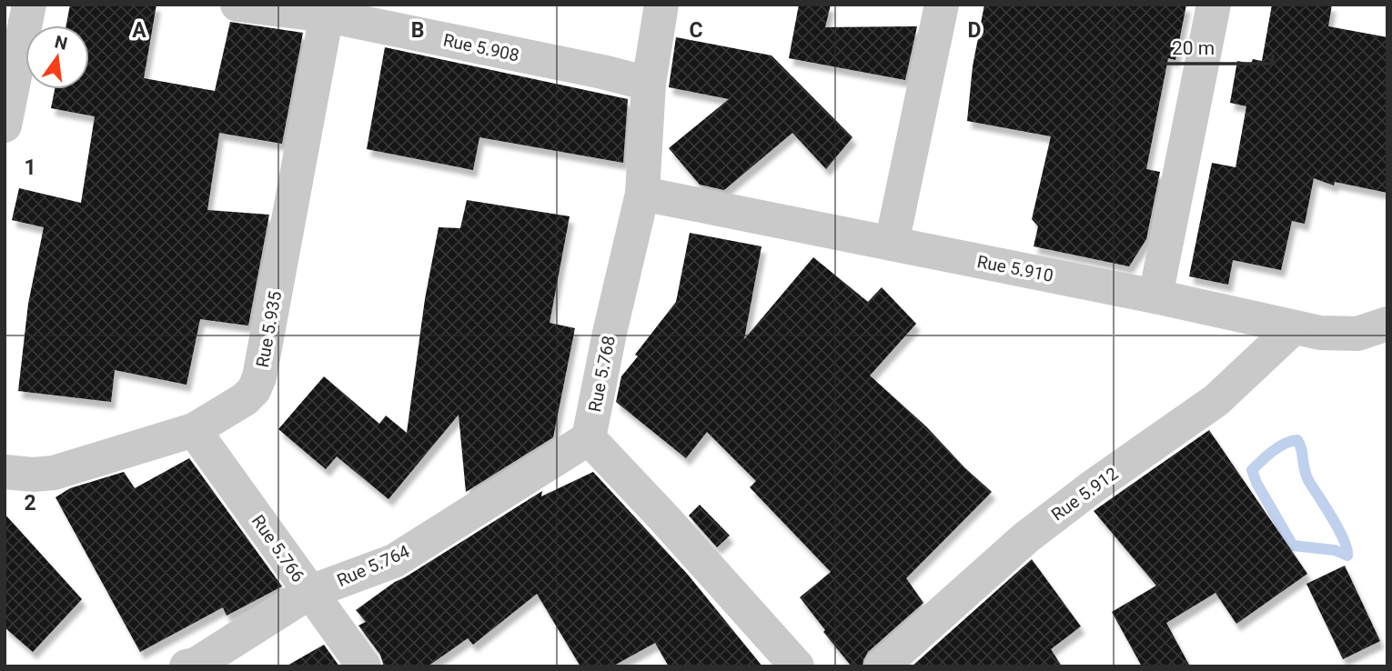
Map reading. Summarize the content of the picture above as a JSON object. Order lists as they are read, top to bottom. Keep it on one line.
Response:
{"streets":{"street":["Rue 5.908","Rue 5.910","Rue 5.935","Rue 5.768","Rue 5.912","Rue 5.766","Rue 5.764"]},"crossings":[["Rue 5.908","Rue 5.935"],["Rue 5.908","Rue 5.768"],["Rue 5.910","Rue 5.768"],["Rue 5.910","Rue 5.912"],["Rue 5.935","Rue 5.766"],["Rue 5.768","Rue 5.764"],["Rue 5.766","Rue 5.764"]],"scale_bar":"20 m","north":"top","grid":{"columns":["A","B","C","D"],"rows":["1","2"]}}
